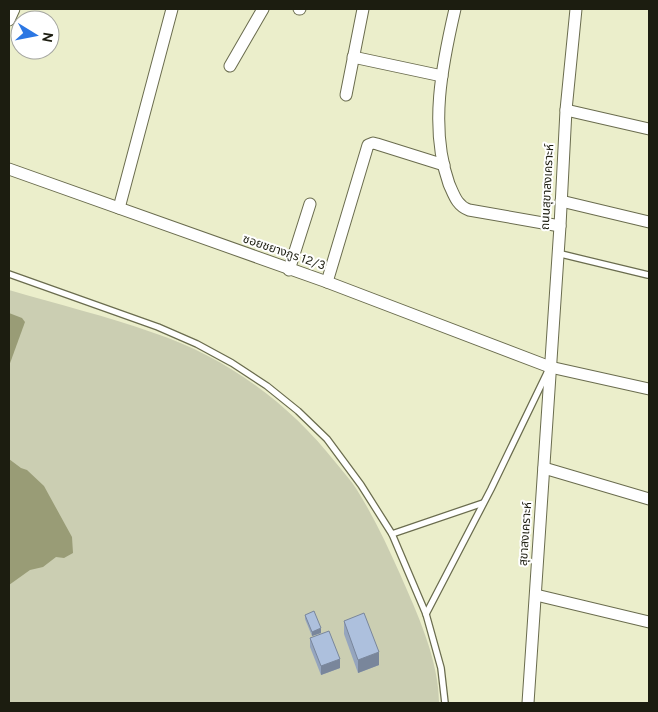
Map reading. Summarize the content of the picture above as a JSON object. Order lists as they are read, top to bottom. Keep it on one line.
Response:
{"streets":{"street":["ถนนสุขาสงเคราะห์","ซอยชยางกูร 12/3","สุขาสงเคราะห์"]},"crossings":[["ถนนสุขาสงเคราะห์","ซอยชยางกูร 12/3"],["ถนนสุขาสงเคราะห์","สุขาสงเคราะห์"],["ซอยชยางกูร 12/3","สุขาสงเคราะห์"]],"north":"right"}
